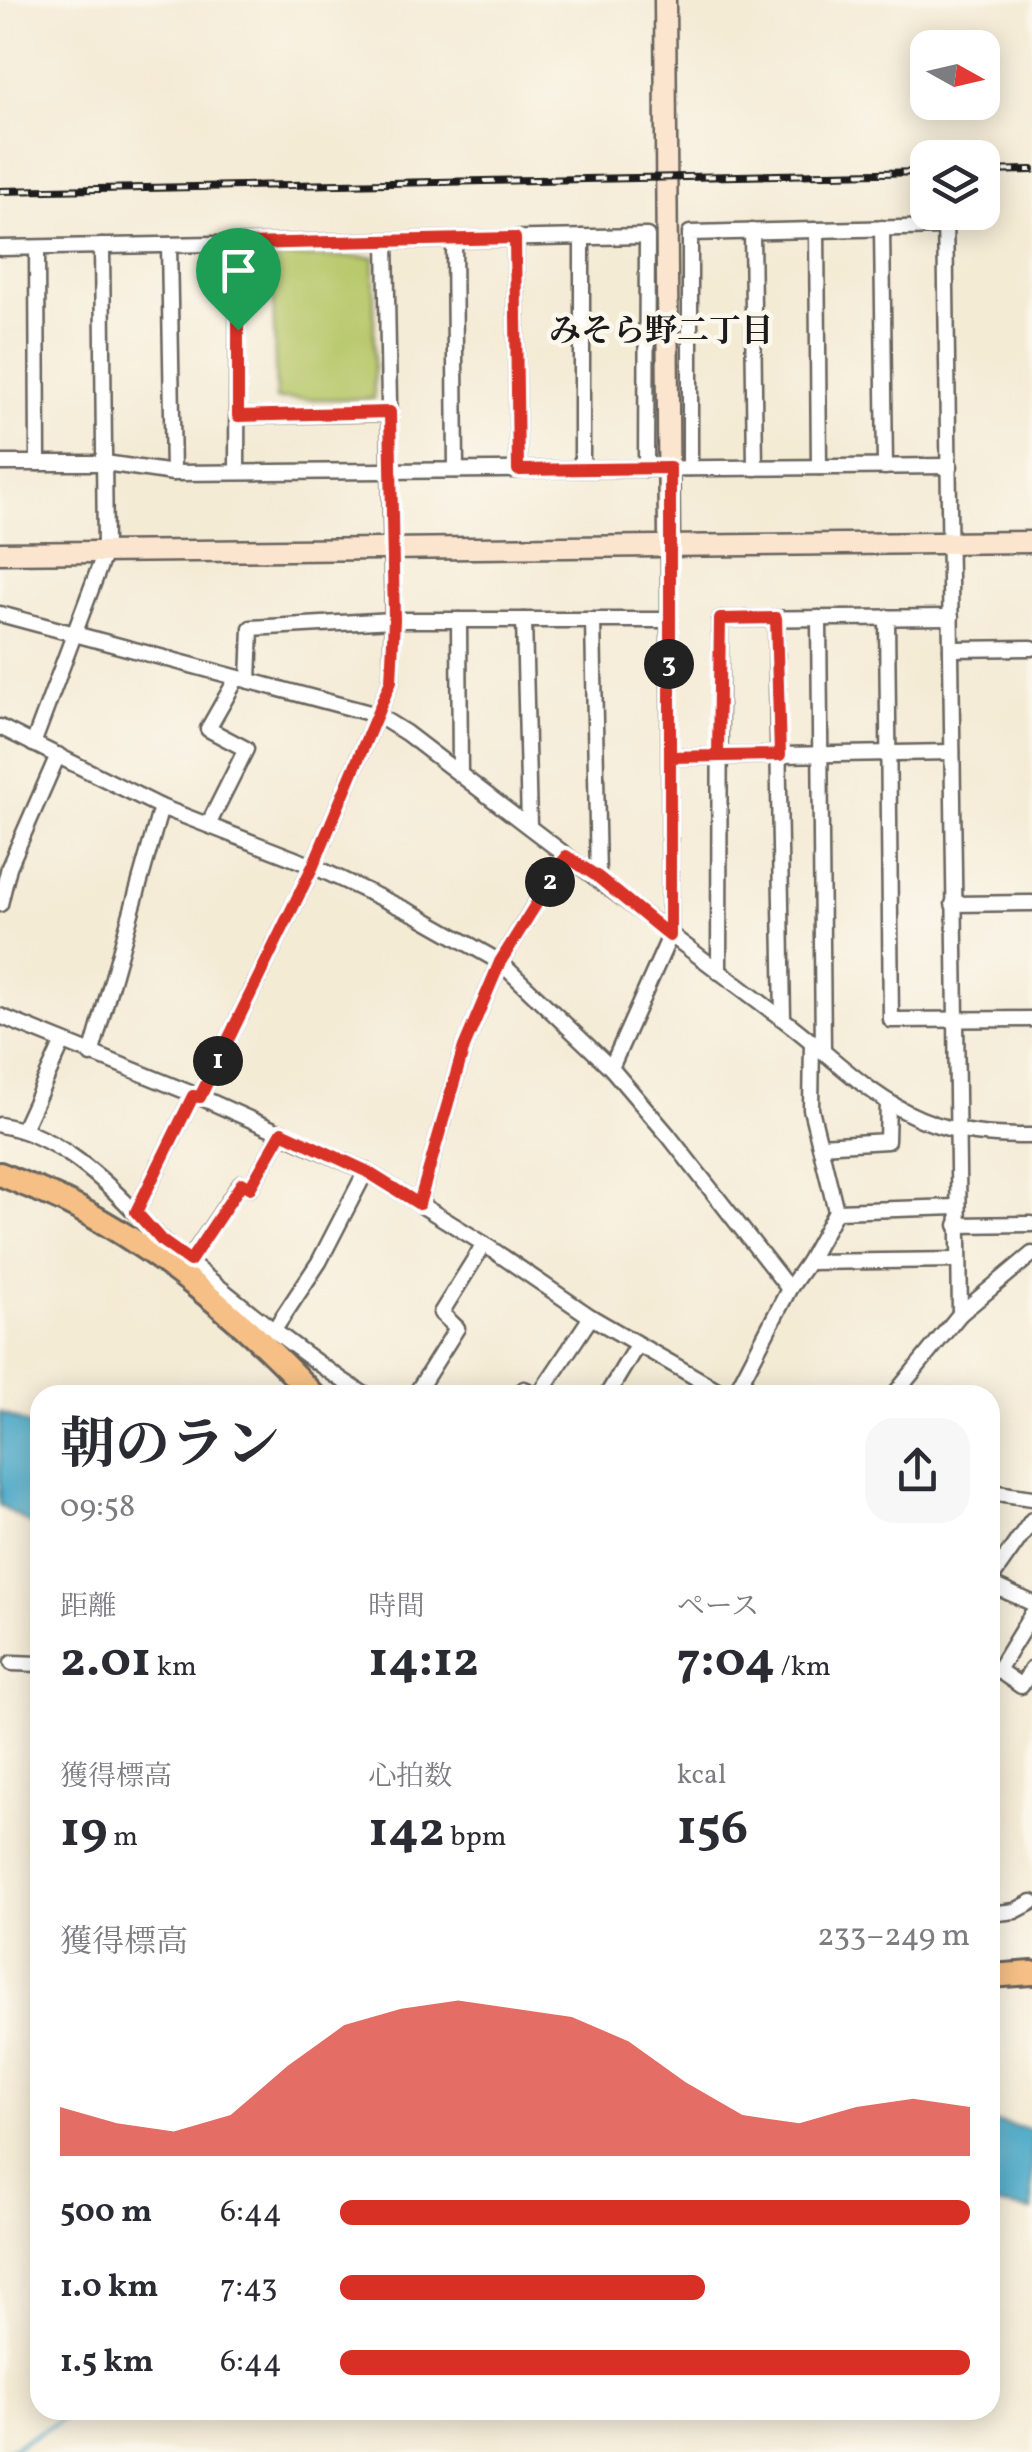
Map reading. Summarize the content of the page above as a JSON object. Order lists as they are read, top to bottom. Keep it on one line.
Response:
{"districts":["みそら野二丁目"],"north":"right","page":{"pins":["3","2","1"],"heading":["朝のラン","09:58"],"stats":[["距離","2.01 km"],["時間","14:12"],["ペース","7:04 /km"],["獲得標高","19 m"],["心拍数","142 bpm"],["kcal","156"]],"chart":["獲得標高","233–249 m"],"list":[{"name":"500 m","note":"6:44"},{"name":"1.0 km","note":"7:43"},{"name":"1.5 km","note":"6:44"}]}}
